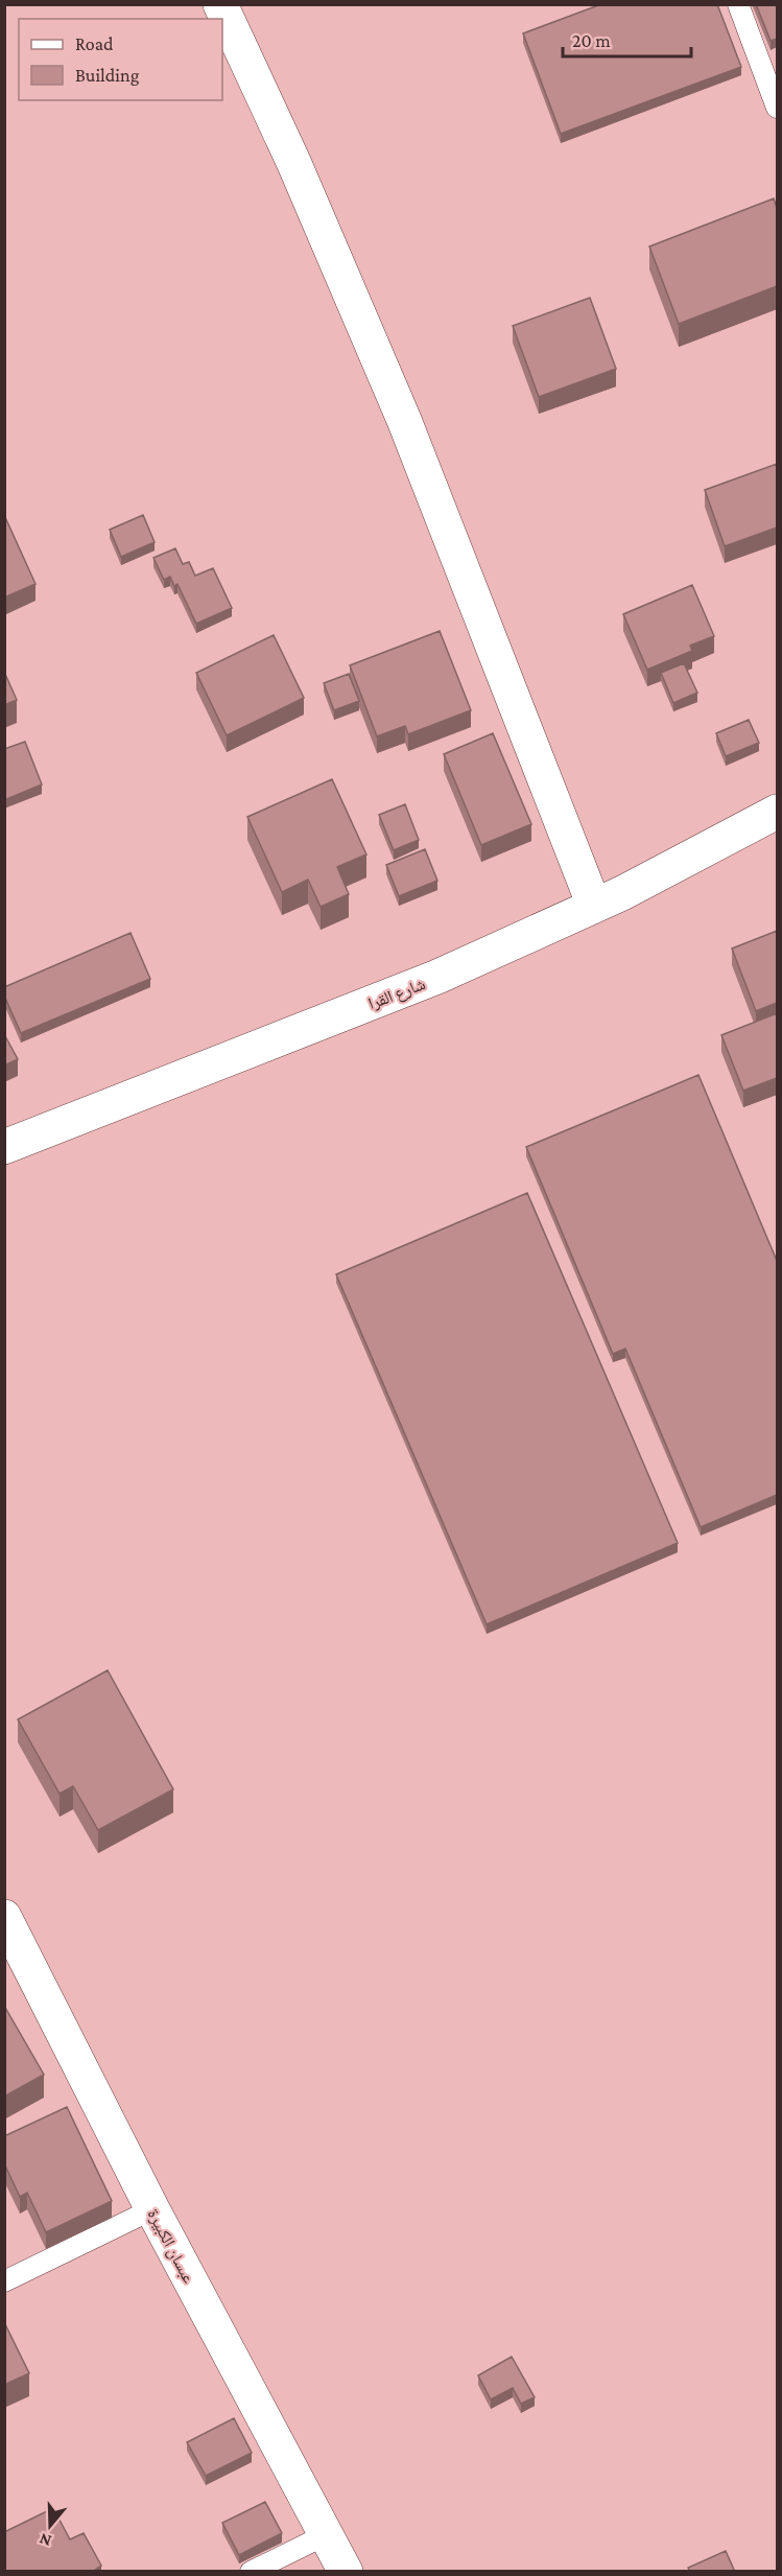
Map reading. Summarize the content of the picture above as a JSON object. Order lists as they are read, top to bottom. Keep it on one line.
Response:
{"streets":{"street":["شارع القرا","عبسان الكبيرة"]},"legend":["Road","Building"],"scale_bar":"20 m","north":"bottom"}
